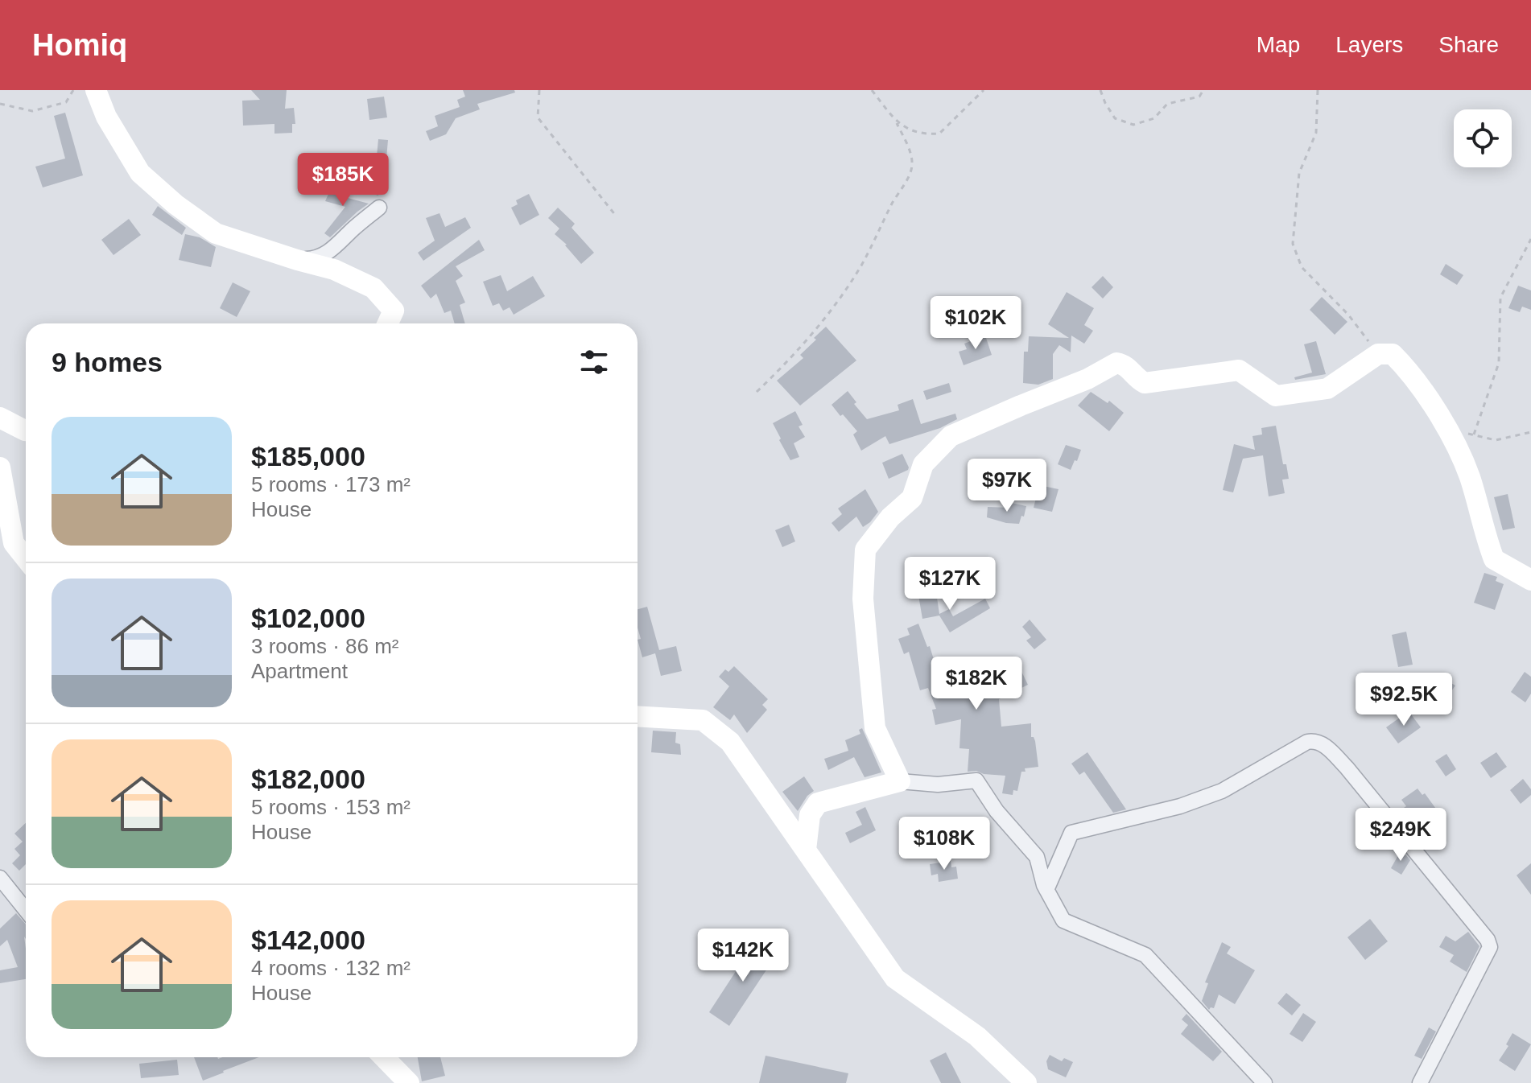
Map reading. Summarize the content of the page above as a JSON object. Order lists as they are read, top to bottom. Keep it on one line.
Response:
{"page":{"header":"Homiq","nav":["Map","Layers","Share"],"price":["$185K","$102K","$97K","$127K","$182K","$92.5K","$249K","$108K","$142K"],"heading":"9 homes","list":[{"name":"$185,000","note":"5 rooms · 173 m² · House"},{"name":"$102,000","note":"3 rooms · 86 m² · Apartment"},{"name":"$182,000","note":"5 rooms · 153 m² · House"},{"name":"$142,000","note":"4 rooms · 132 m² · House"}]}}
